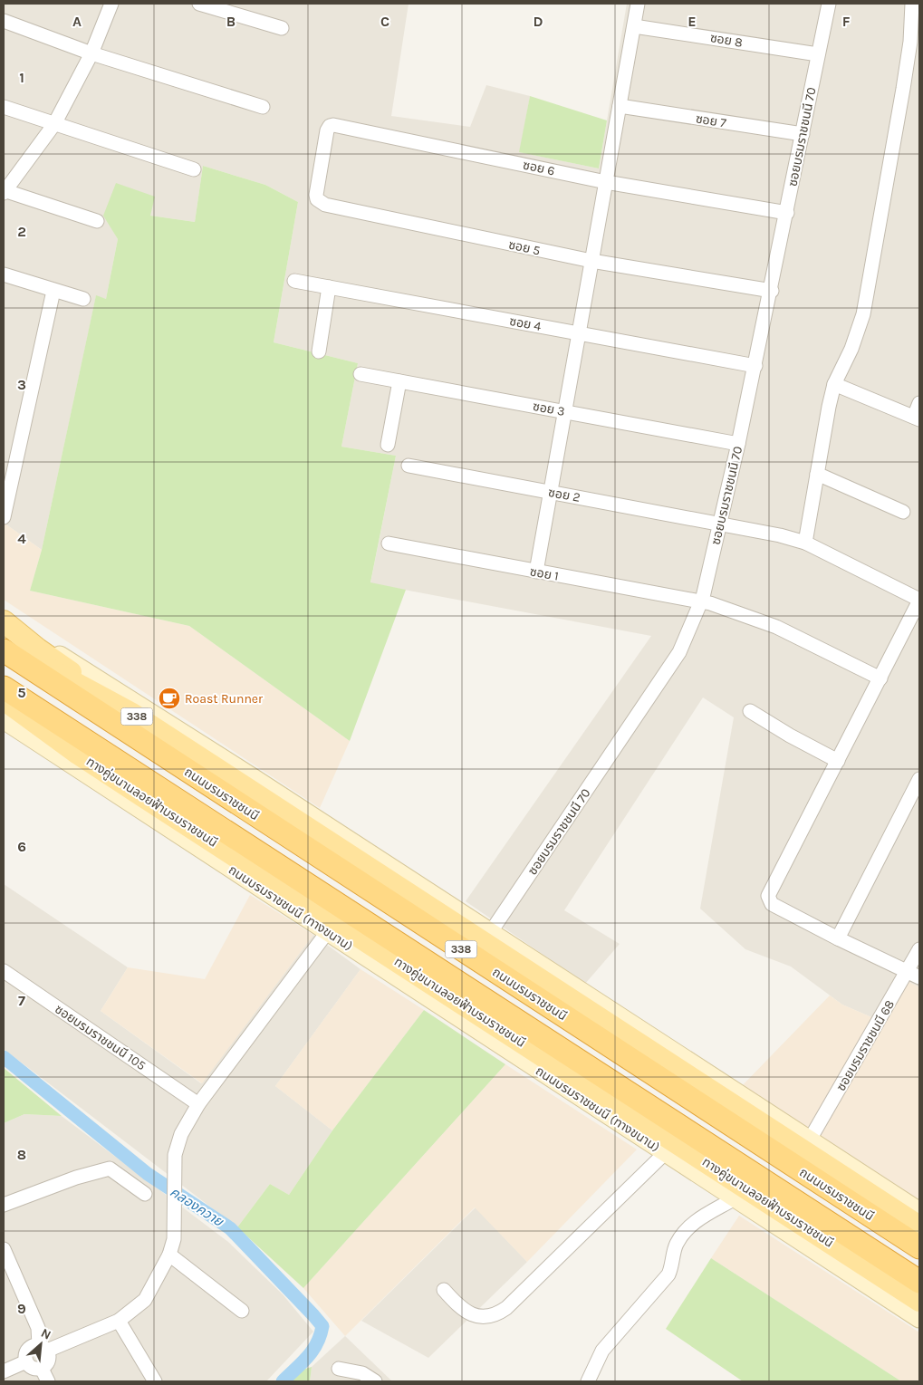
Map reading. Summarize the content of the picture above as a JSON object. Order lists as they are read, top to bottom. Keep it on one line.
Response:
{"streets":{"highway":["338","ถนนบรมราชชนนี"],"main road":["ทางคู่ขนานลอยฟ้าบรมราชชนนี","ถนนบรมราชชนนี (ทางขนาน)"],"street":["ซอย 8","ซอย 7","ซอยบรมราชชนนี 70","ซอย 6","ซอย 5","ซอย 4","ซอย 3","ซอย 2","ซอย 1","ซอยบรมราชชนนี 105","ซอยบรมราชชนนี 68"]},"crossings":[["ซอย 8","ซอยบรมราชชนนี 70"],["ซอย 7","ซอยบรมราชชนนี 70"],["ซอยบรมราชชนนี 70","ซอย 6"],["ซอยบรมราชชนนี 70","ซอย 5"],["ซอยบรมราชชนนี 70","ซอย 4"],["ซอยบรมราชชนนี 70","ซอย 3"],["ซอยบรมราชชนนี 70","ซอย 2"],["ซอยบรมราชชนนี 70","ซอย 1"],["ซอยบรมราชชนนี 70","338"],["ซอย 6","ซอย 5"],["338","ซอยบรมราชชนนี 68"]],"water":["คลองควาย"],"places":{"cafe":["Roast Runner"]},"north":"top right","grid":{"columns":["A","B","C","D","E","F"],"rows":["1","2","3","4","5","6","7","8","9"]}}
